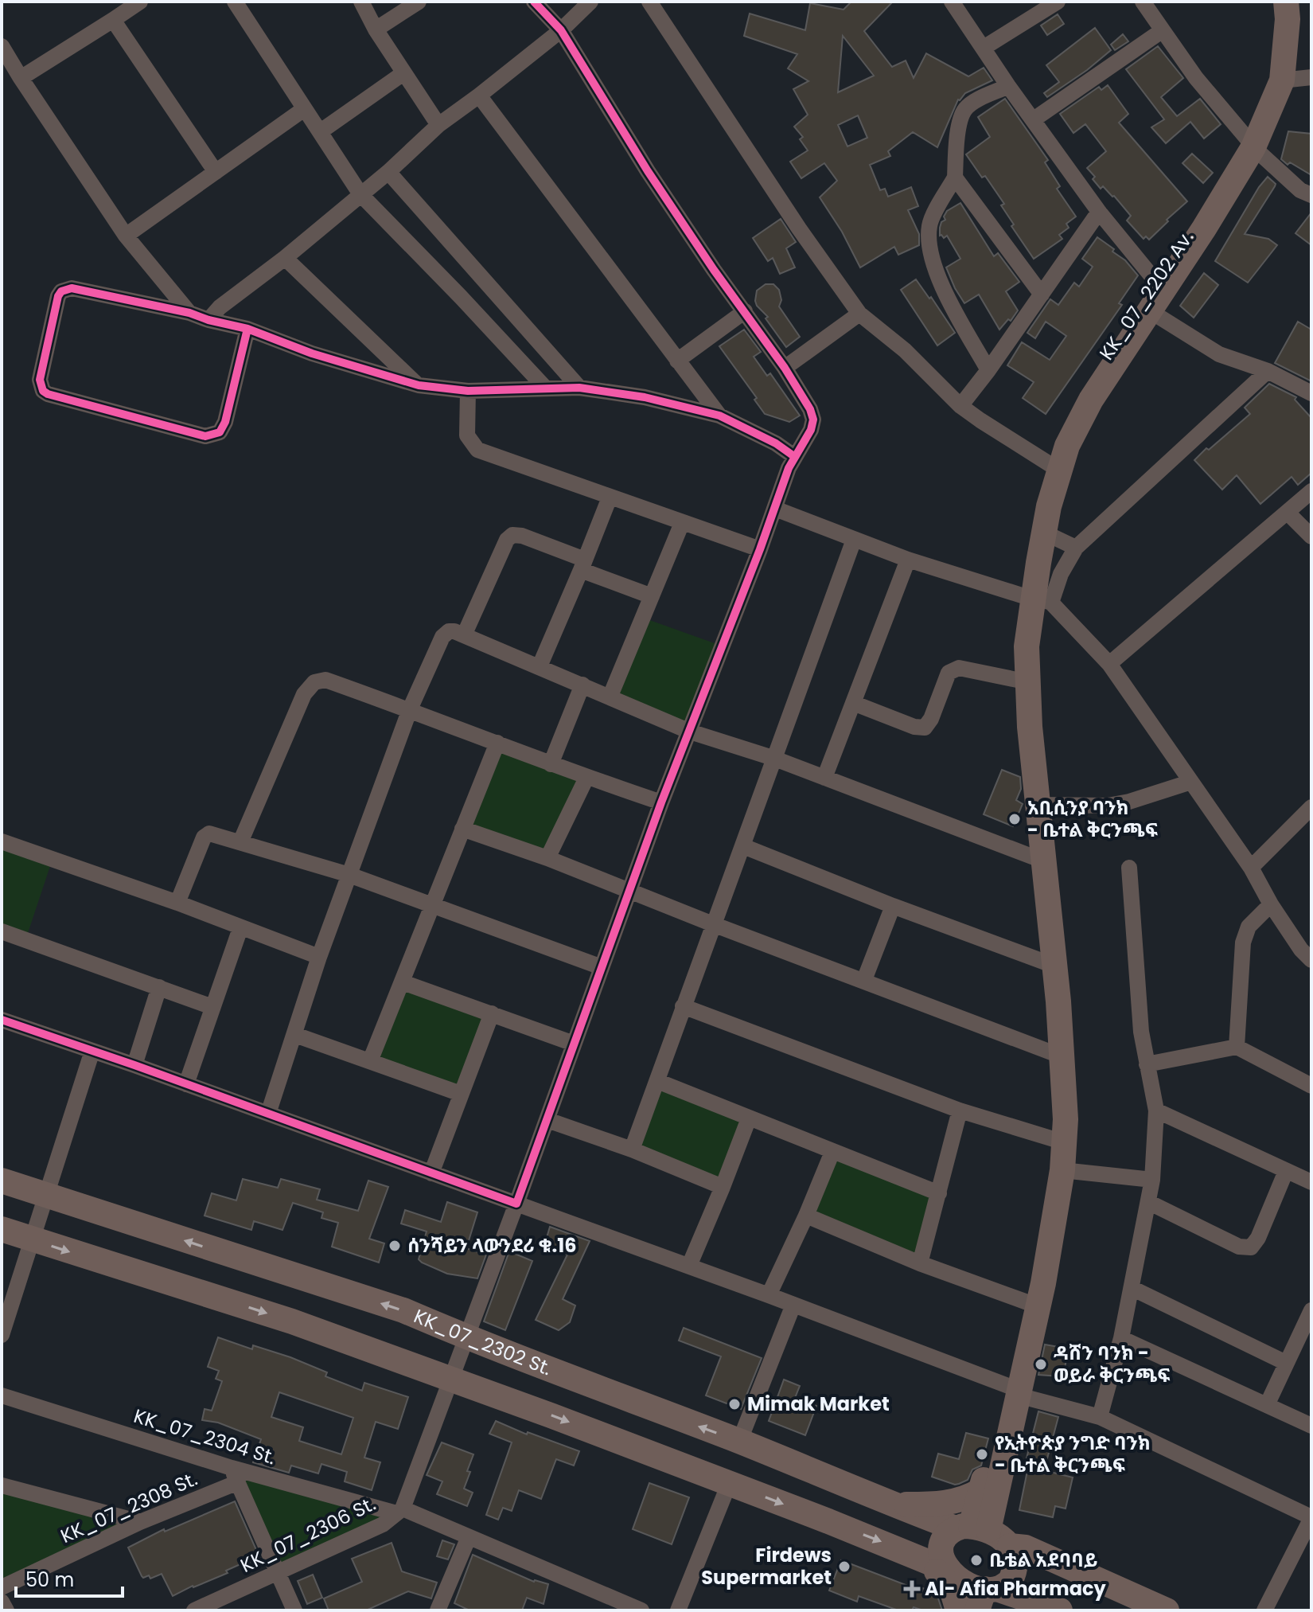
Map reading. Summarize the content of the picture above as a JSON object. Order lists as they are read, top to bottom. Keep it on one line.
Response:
{"streets":{"main road":["KK_07_2202 Av.","KK_07_2302 St."],"street":["KK_07_2304 St.","KK_07_2308 St.","KK_07_2306 St."]},"crossings":[["KK_07_2304 St.","KK_07_2308 St."],["KK_07_2304 St.","KK_07_2306 St."]],"places":{"other":["አቢሲንያ ባንክ - ቤተል ቅርንጫፍ","ሰንሻይን ላውንደሪ ቁ.16","ዳሸን ባንክ - ወይራ ቅርንጫፍ","Mimak Market","የኢትዮጵያ ንግድ ባንክ - ቤተል ቅርንጫፍ","ቤቴል አደባባይ","Firdews Supermarket"],"health":["Al- Afia Pharmacy"]},"scale_bar":"50 m"}
